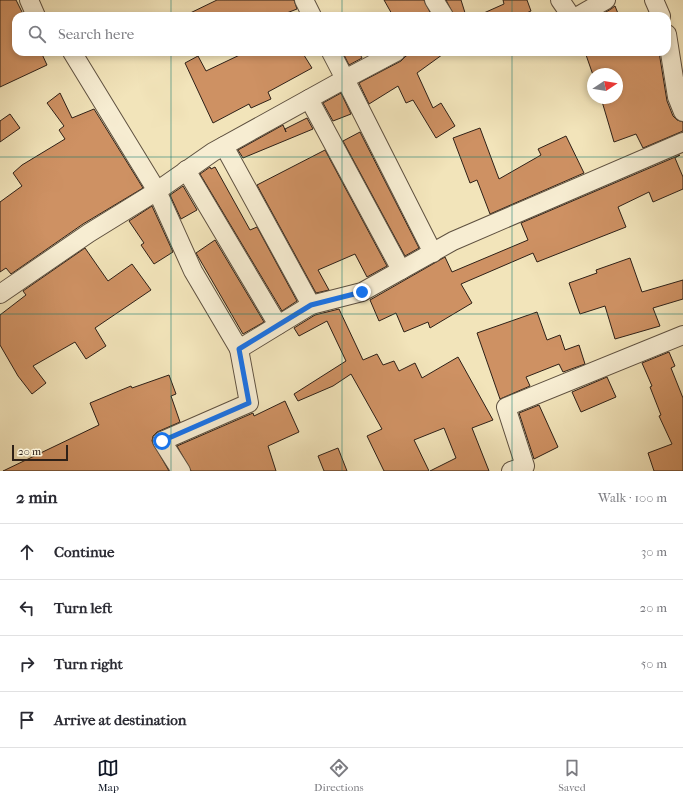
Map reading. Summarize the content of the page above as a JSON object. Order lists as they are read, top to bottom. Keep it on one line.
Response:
{"scale_bar":"20 m","north":"right","page":{"search":"Search here","scale":"20 m","heading":["2 min","Walk · 100 m"],"list":[["Continue","30 m"],["Turn left","20 m"],["Turn right","50 m"],"Arrive at destination"],"nav":["Map","Directions","Saved"]}}
